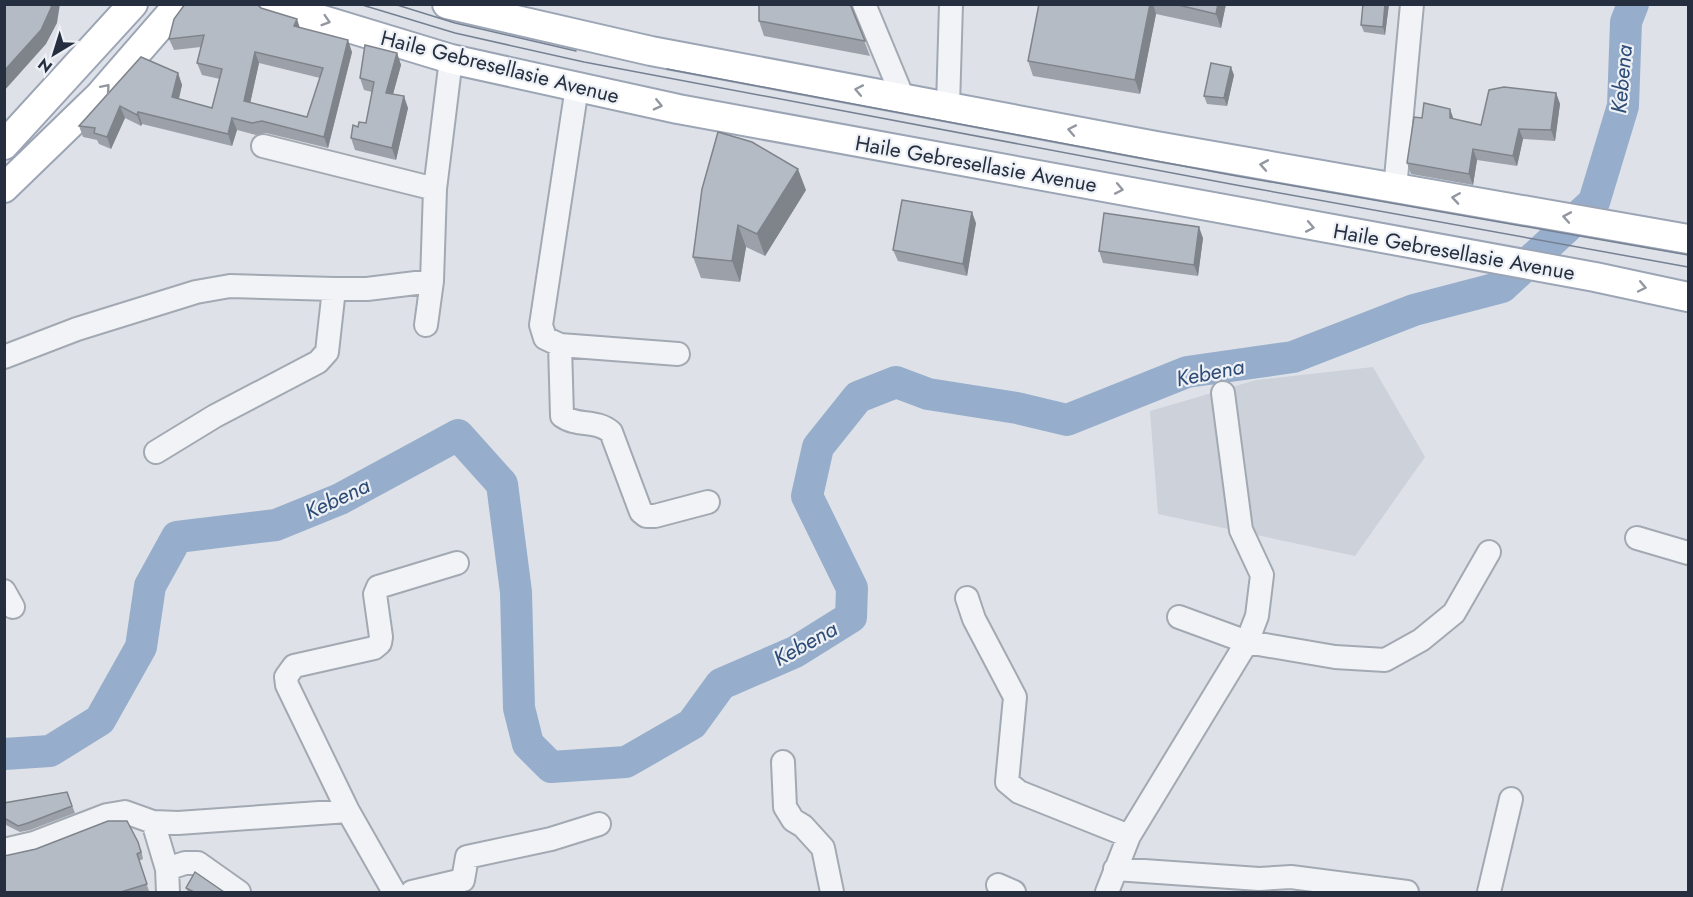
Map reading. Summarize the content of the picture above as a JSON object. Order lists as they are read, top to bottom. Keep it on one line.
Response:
{"streets":{"main road":["Haile Gebresellasie Avenue"]},"water":["Kebena"],"north":"bottom left"}
